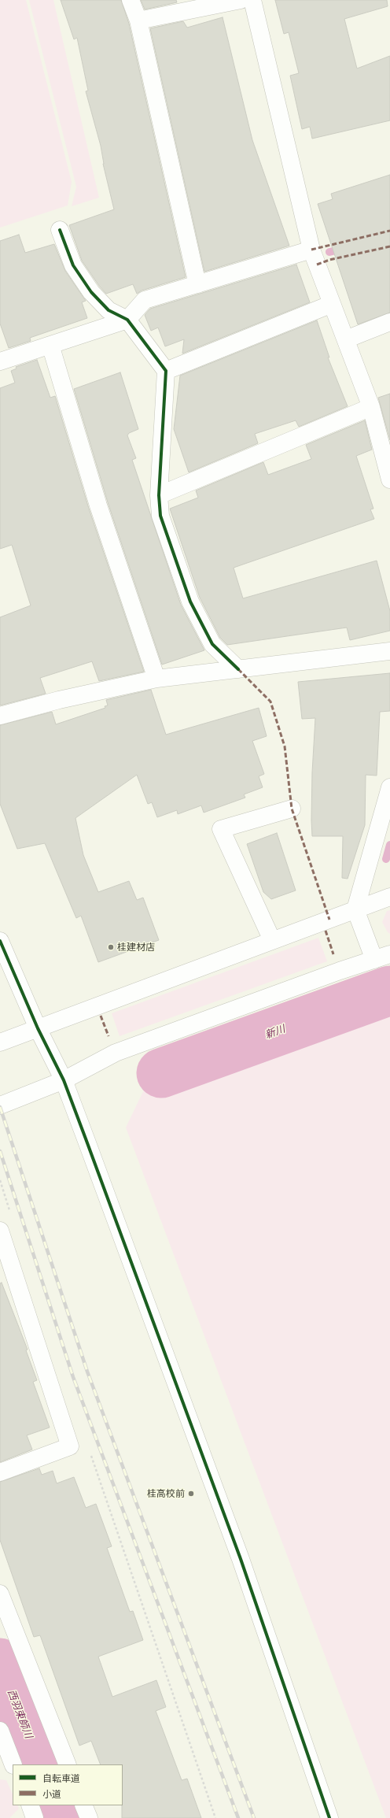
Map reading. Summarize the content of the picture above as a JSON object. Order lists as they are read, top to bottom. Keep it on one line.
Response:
{"water":["新川","西羽束師川"],"places":["桂建材店","桂高校前"],"legend":["自転車道","小道"]}
